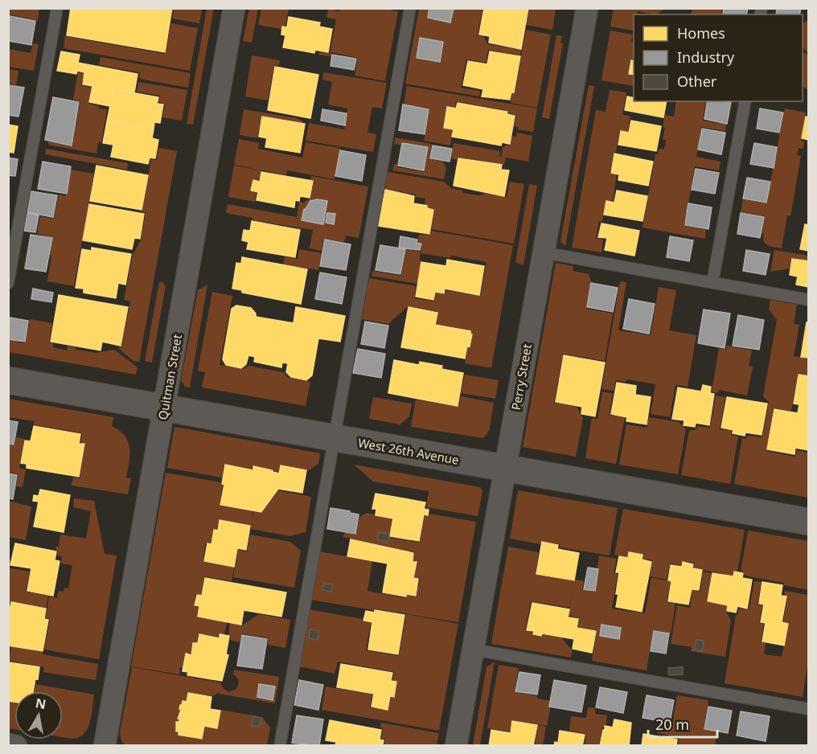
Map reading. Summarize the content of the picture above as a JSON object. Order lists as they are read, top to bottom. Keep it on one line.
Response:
{"streets":{"street":["Quitman Street","Perry Street","West 26th Avenue"]},"crossings":[["Quitman Street","West 26th Avenue"],["Perry Street","West 26th Avenue"]],"legend":["Homes","Industry","Other"],"scale_bar":"20 m","north":"top"}
